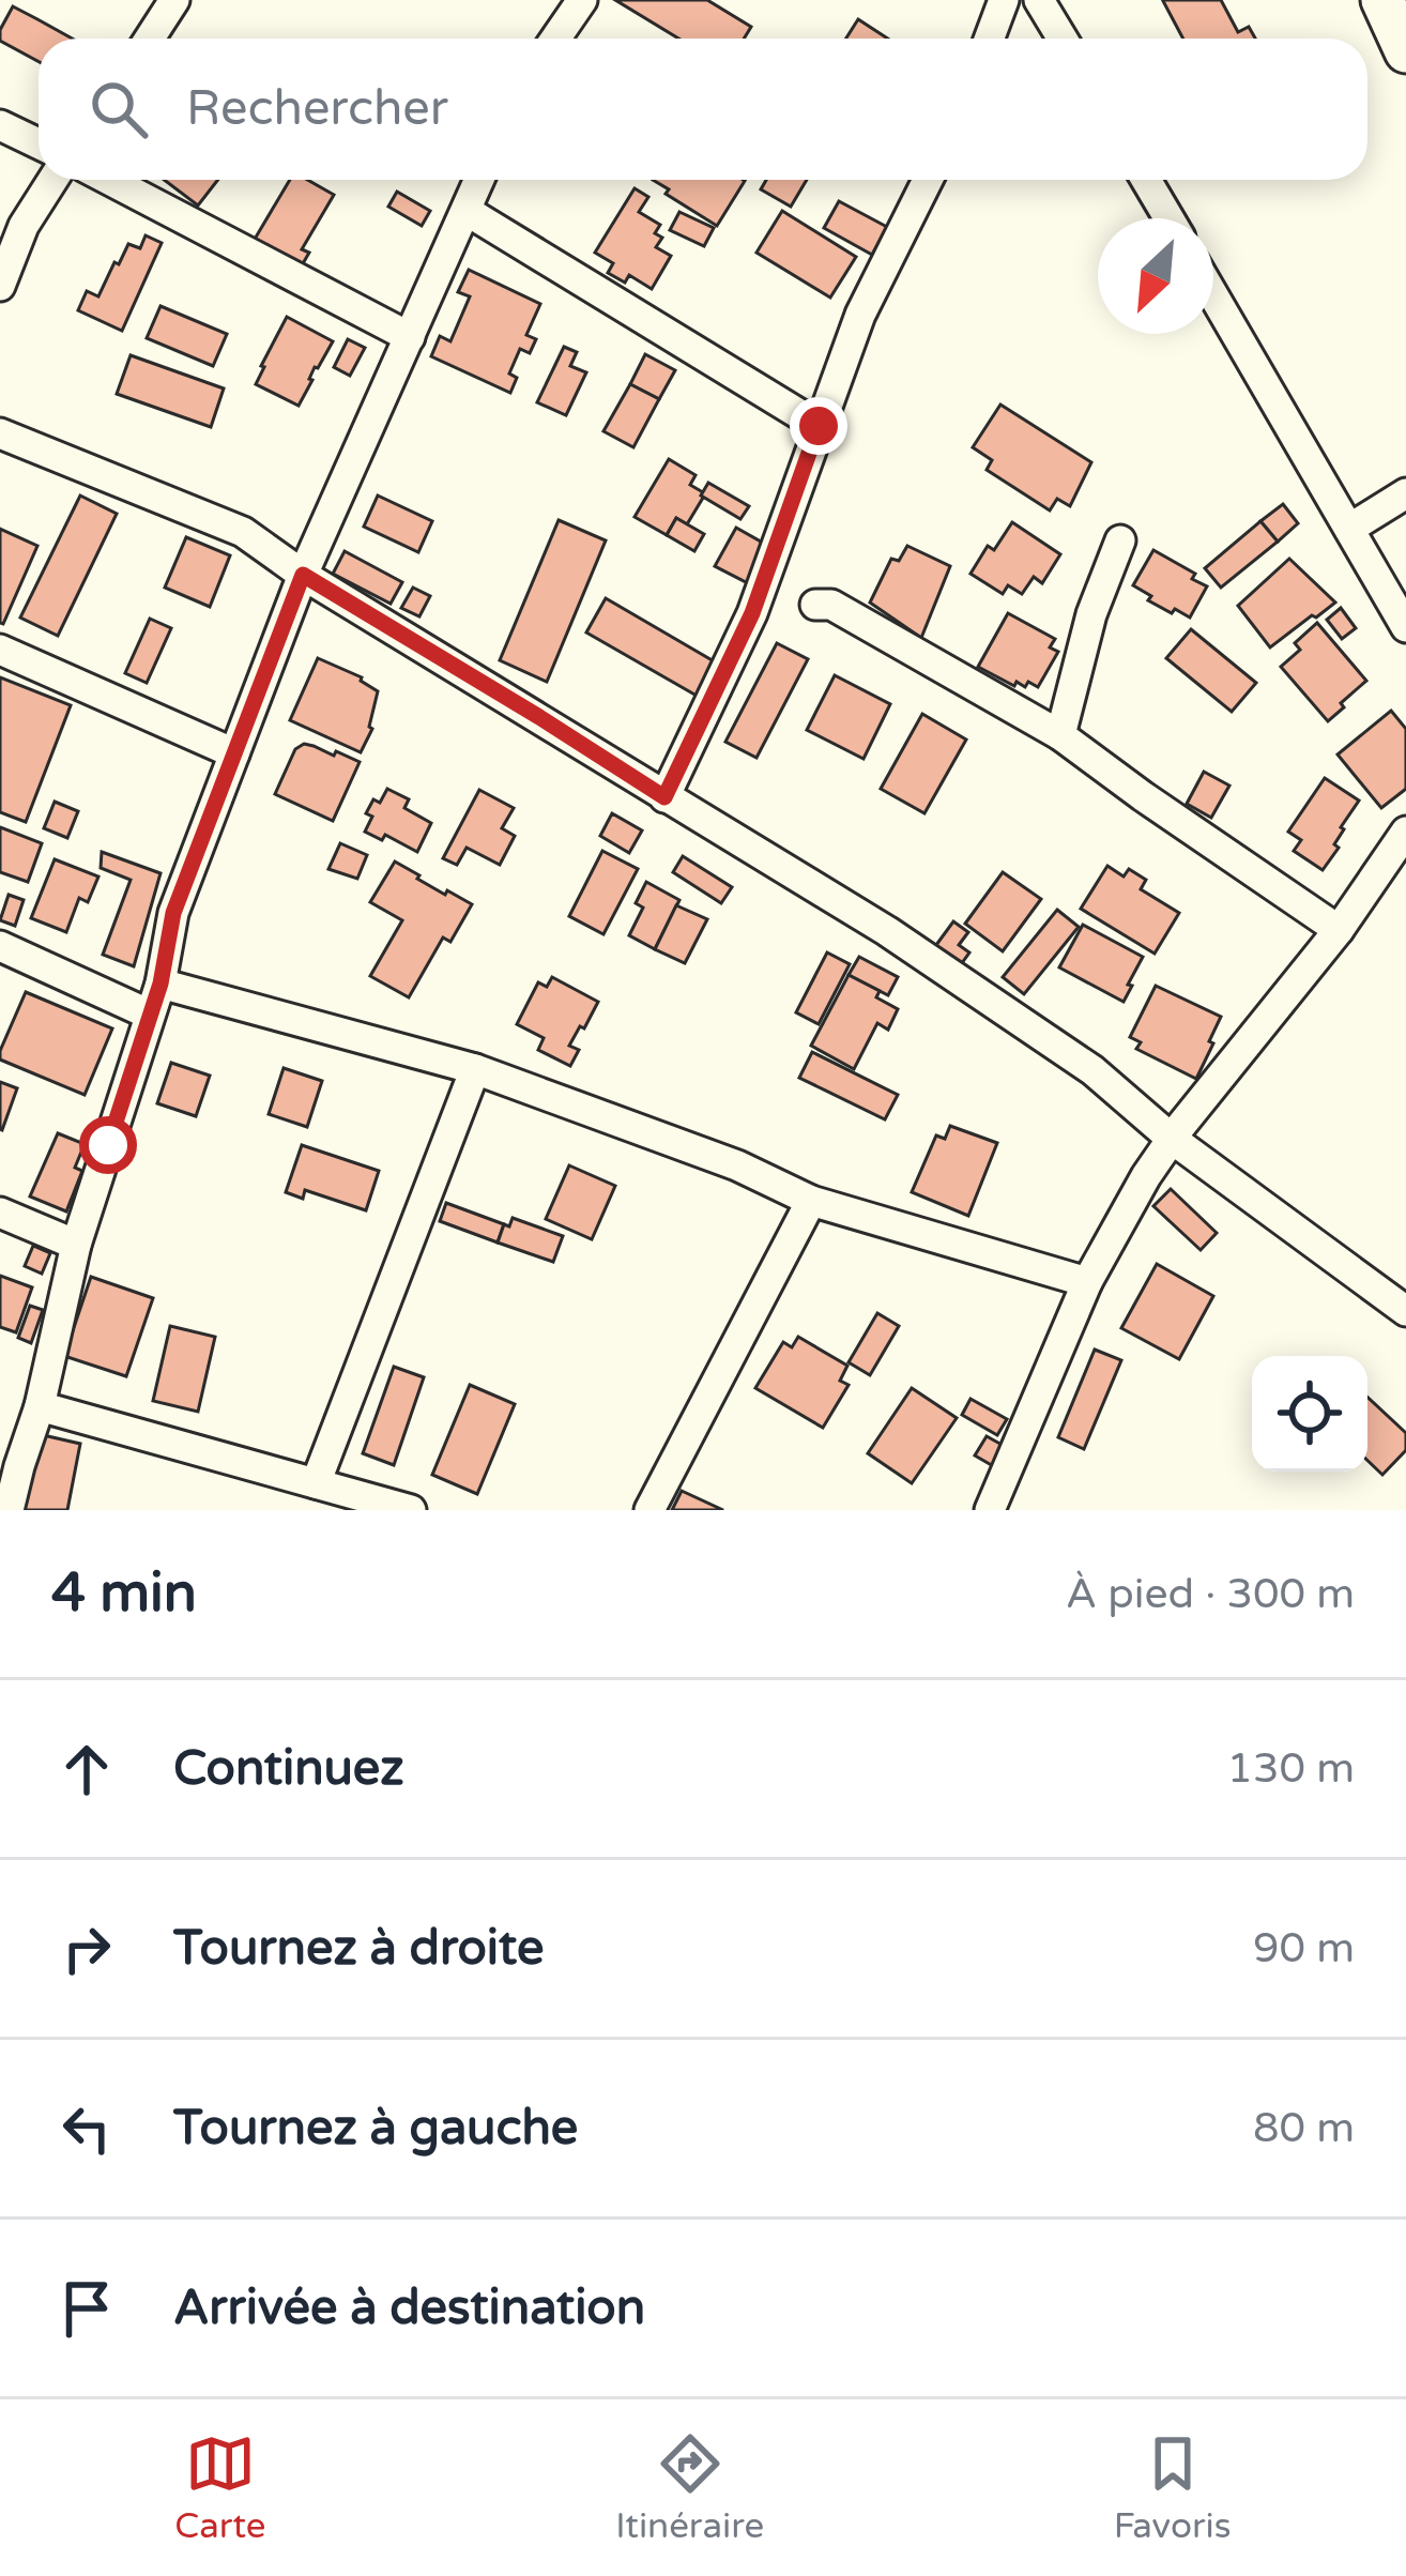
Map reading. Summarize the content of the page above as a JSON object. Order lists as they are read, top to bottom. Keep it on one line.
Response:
{"north":"bottom left","page":{"search":"Rechercher","heading":["4 min","À pied · 300 m"],"list":[["Continuez","130 m"],["Tournez à droite","90 m"],["Tournez à gauche","80 m"],"Arrivée à destination"],"nav":["Carte","Itinéraire","Favoris"]}}
